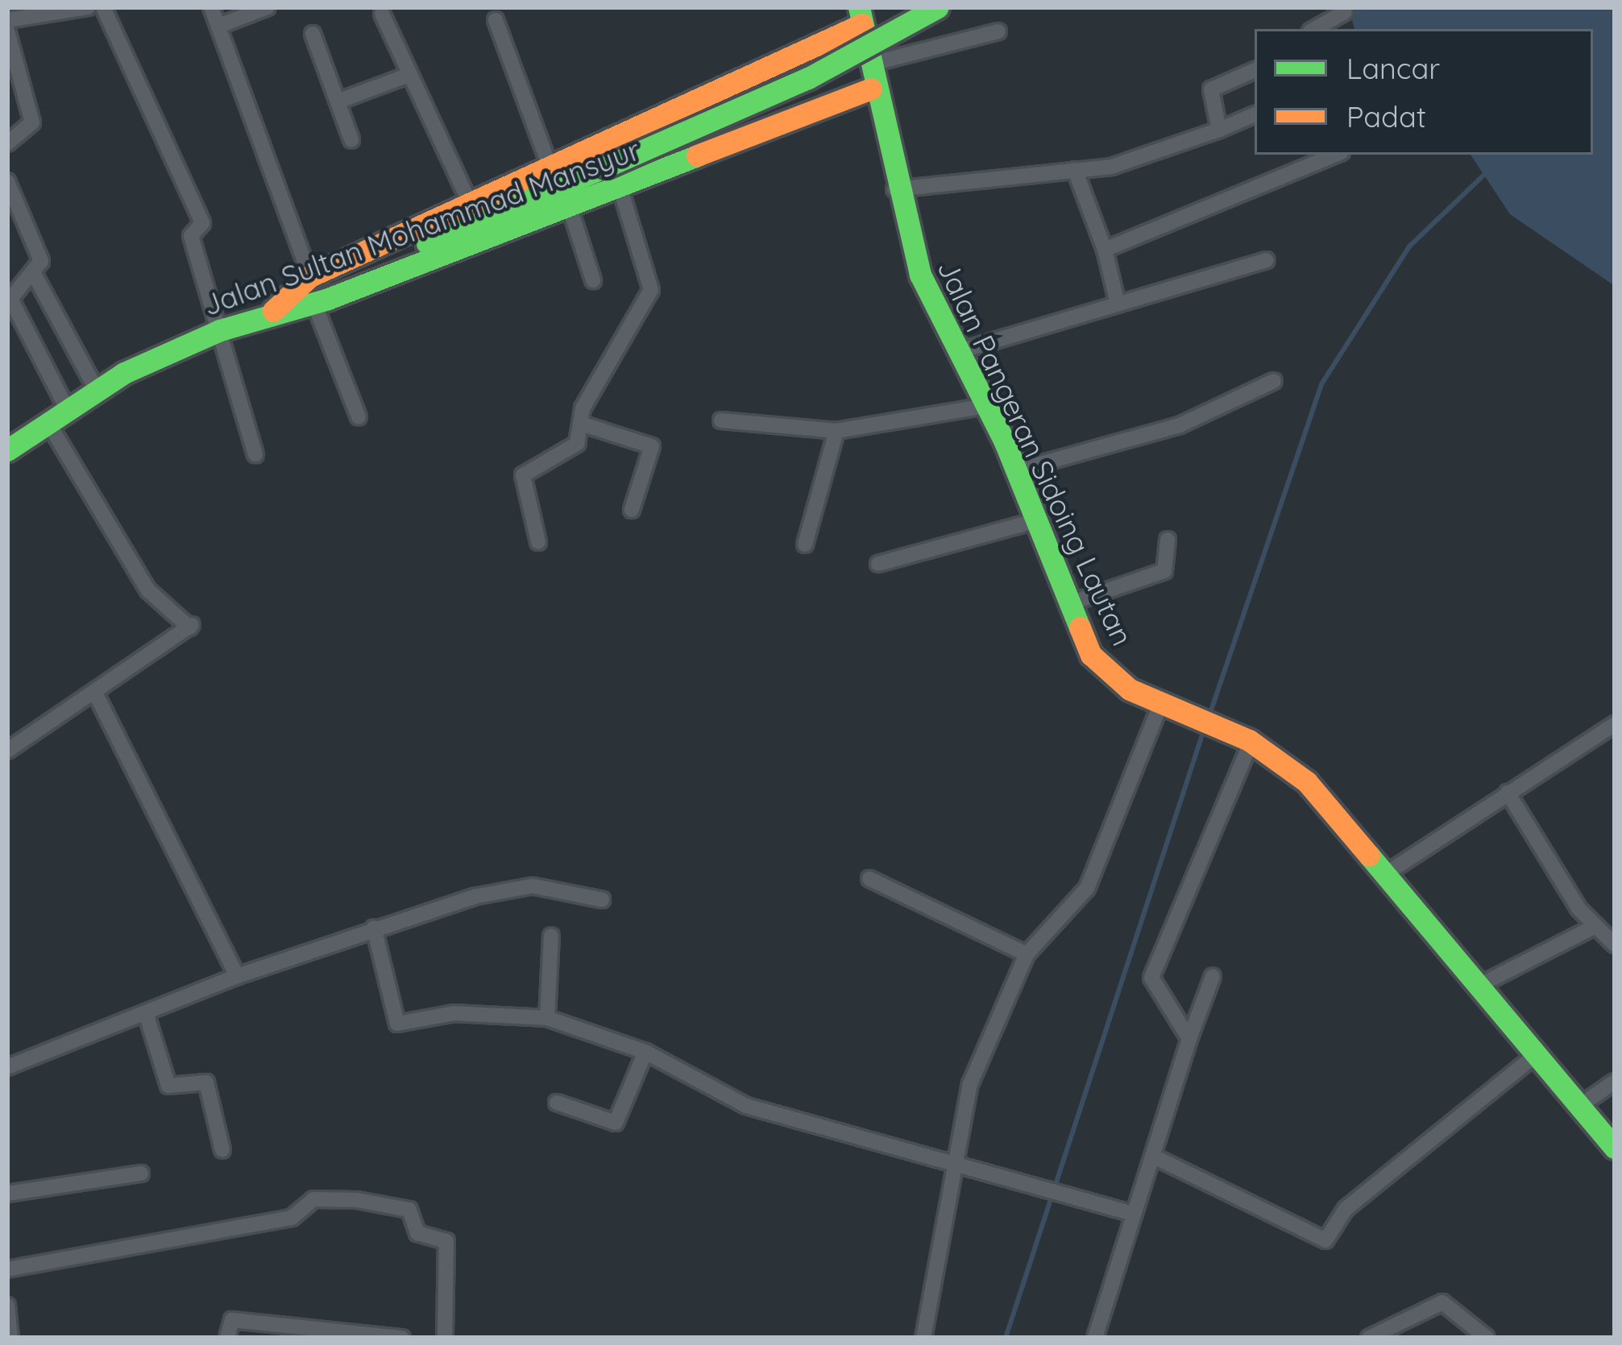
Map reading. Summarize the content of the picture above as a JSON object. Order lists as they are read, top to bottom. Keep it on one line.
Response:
{"streets":{"street":["Jalan Sultan Mohammad Mansyur","Jalan Pangeran Sidoing Lautan"]},"crossings":[["Jalan Sultan Mohammad Mansyur","Jalan Pangeran Sidoing Lautan"]],"legend":["Lancar","Padat"]}
